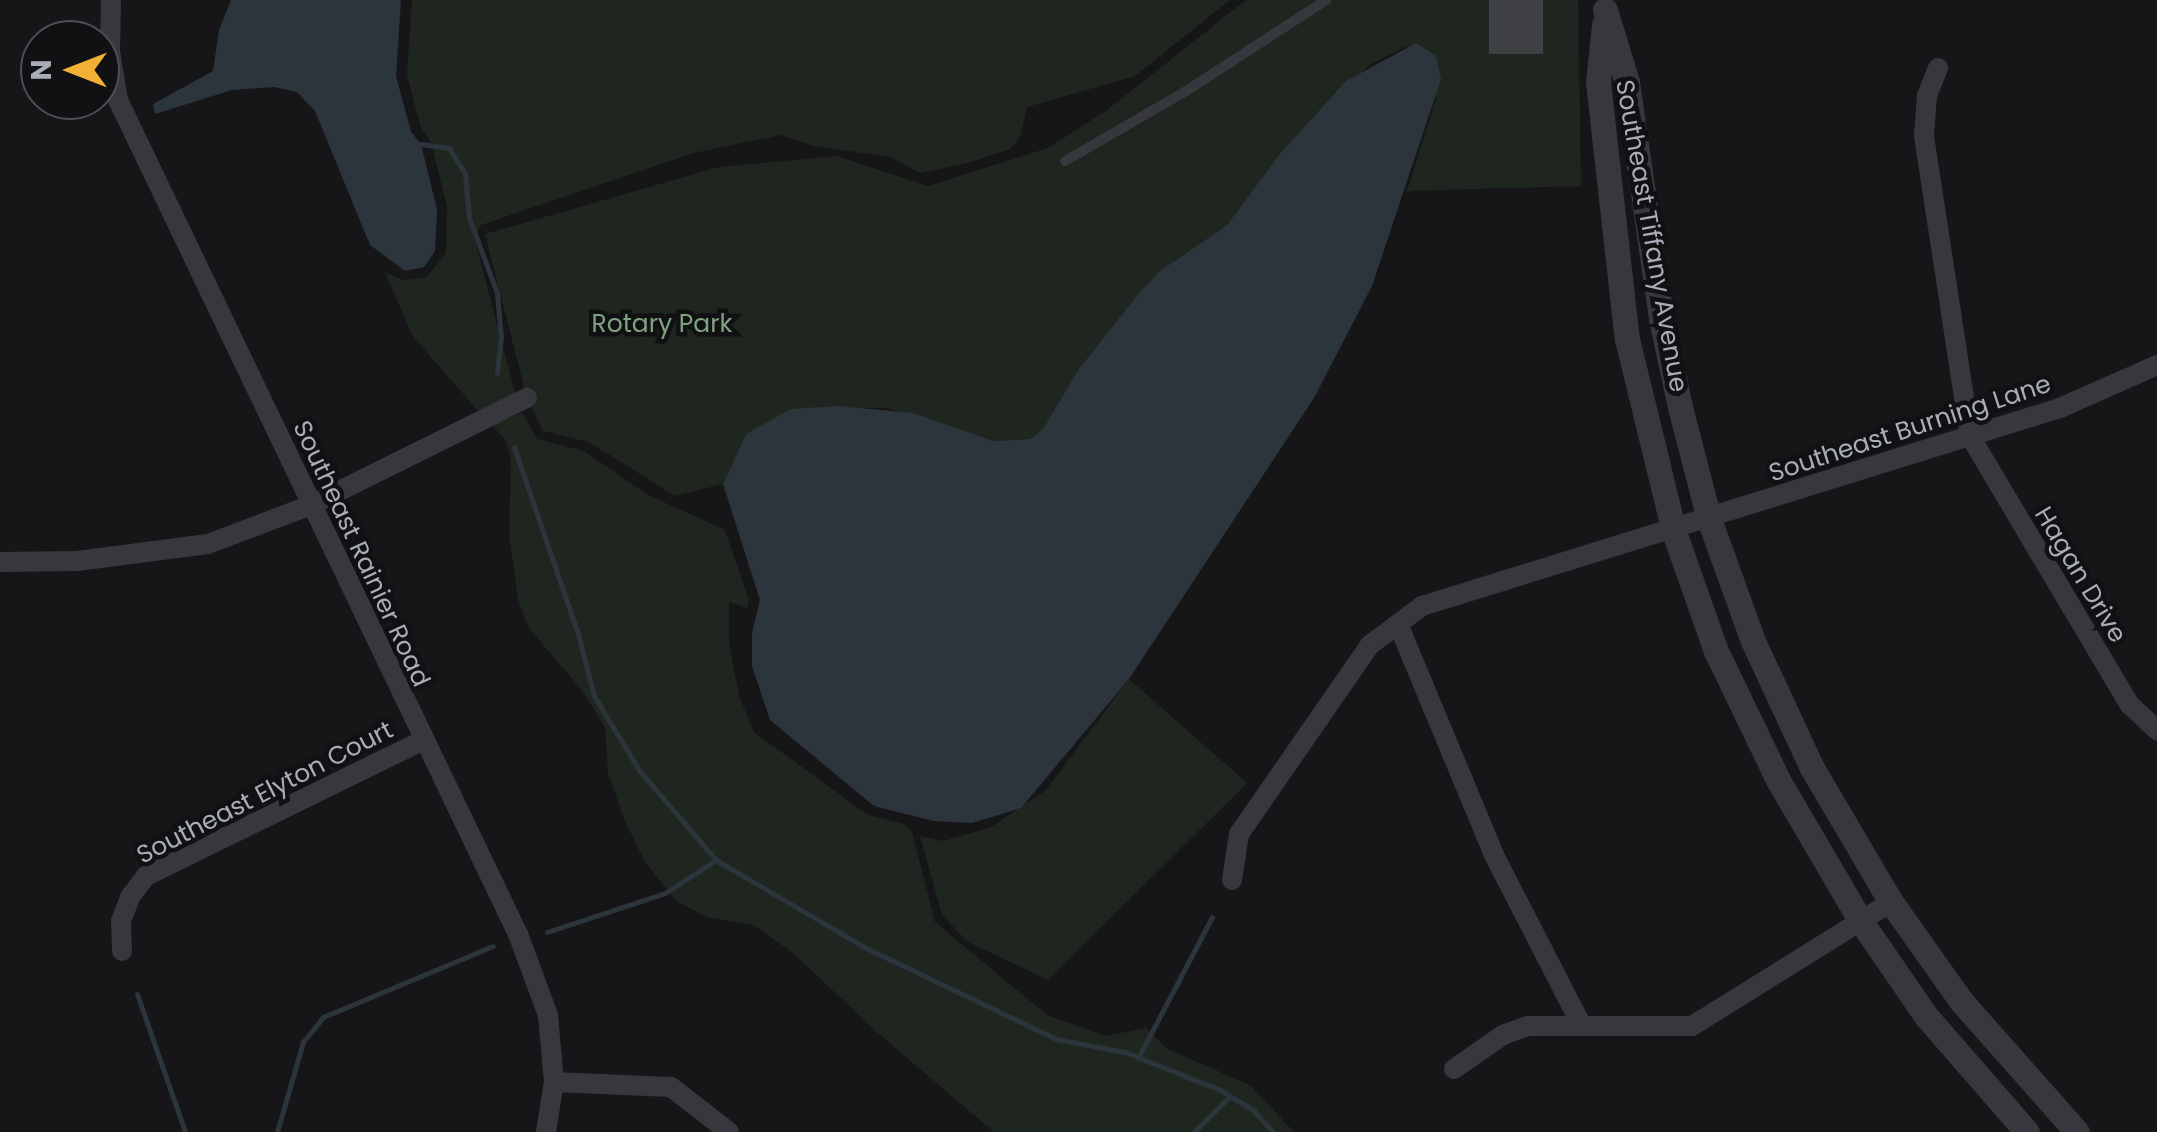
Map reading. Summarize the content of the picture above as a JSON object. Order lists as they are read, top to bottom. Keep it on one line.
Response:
{"streets":{"street":["Southeast Tiffany Avenue","Southeast Burning Lane","Southeast Rainier Road","Hagan Drive","Southeast Elyton Court"]},"crossings":[["Southeast Tiffany Avenue","Southeast Burning Lane"],["Southeast Burning Lane","Hagan Drive"],["Southeast Rainier Road","Southeast Elyton Court"]],"parks":["Rotary Park"],"north":"left"}
